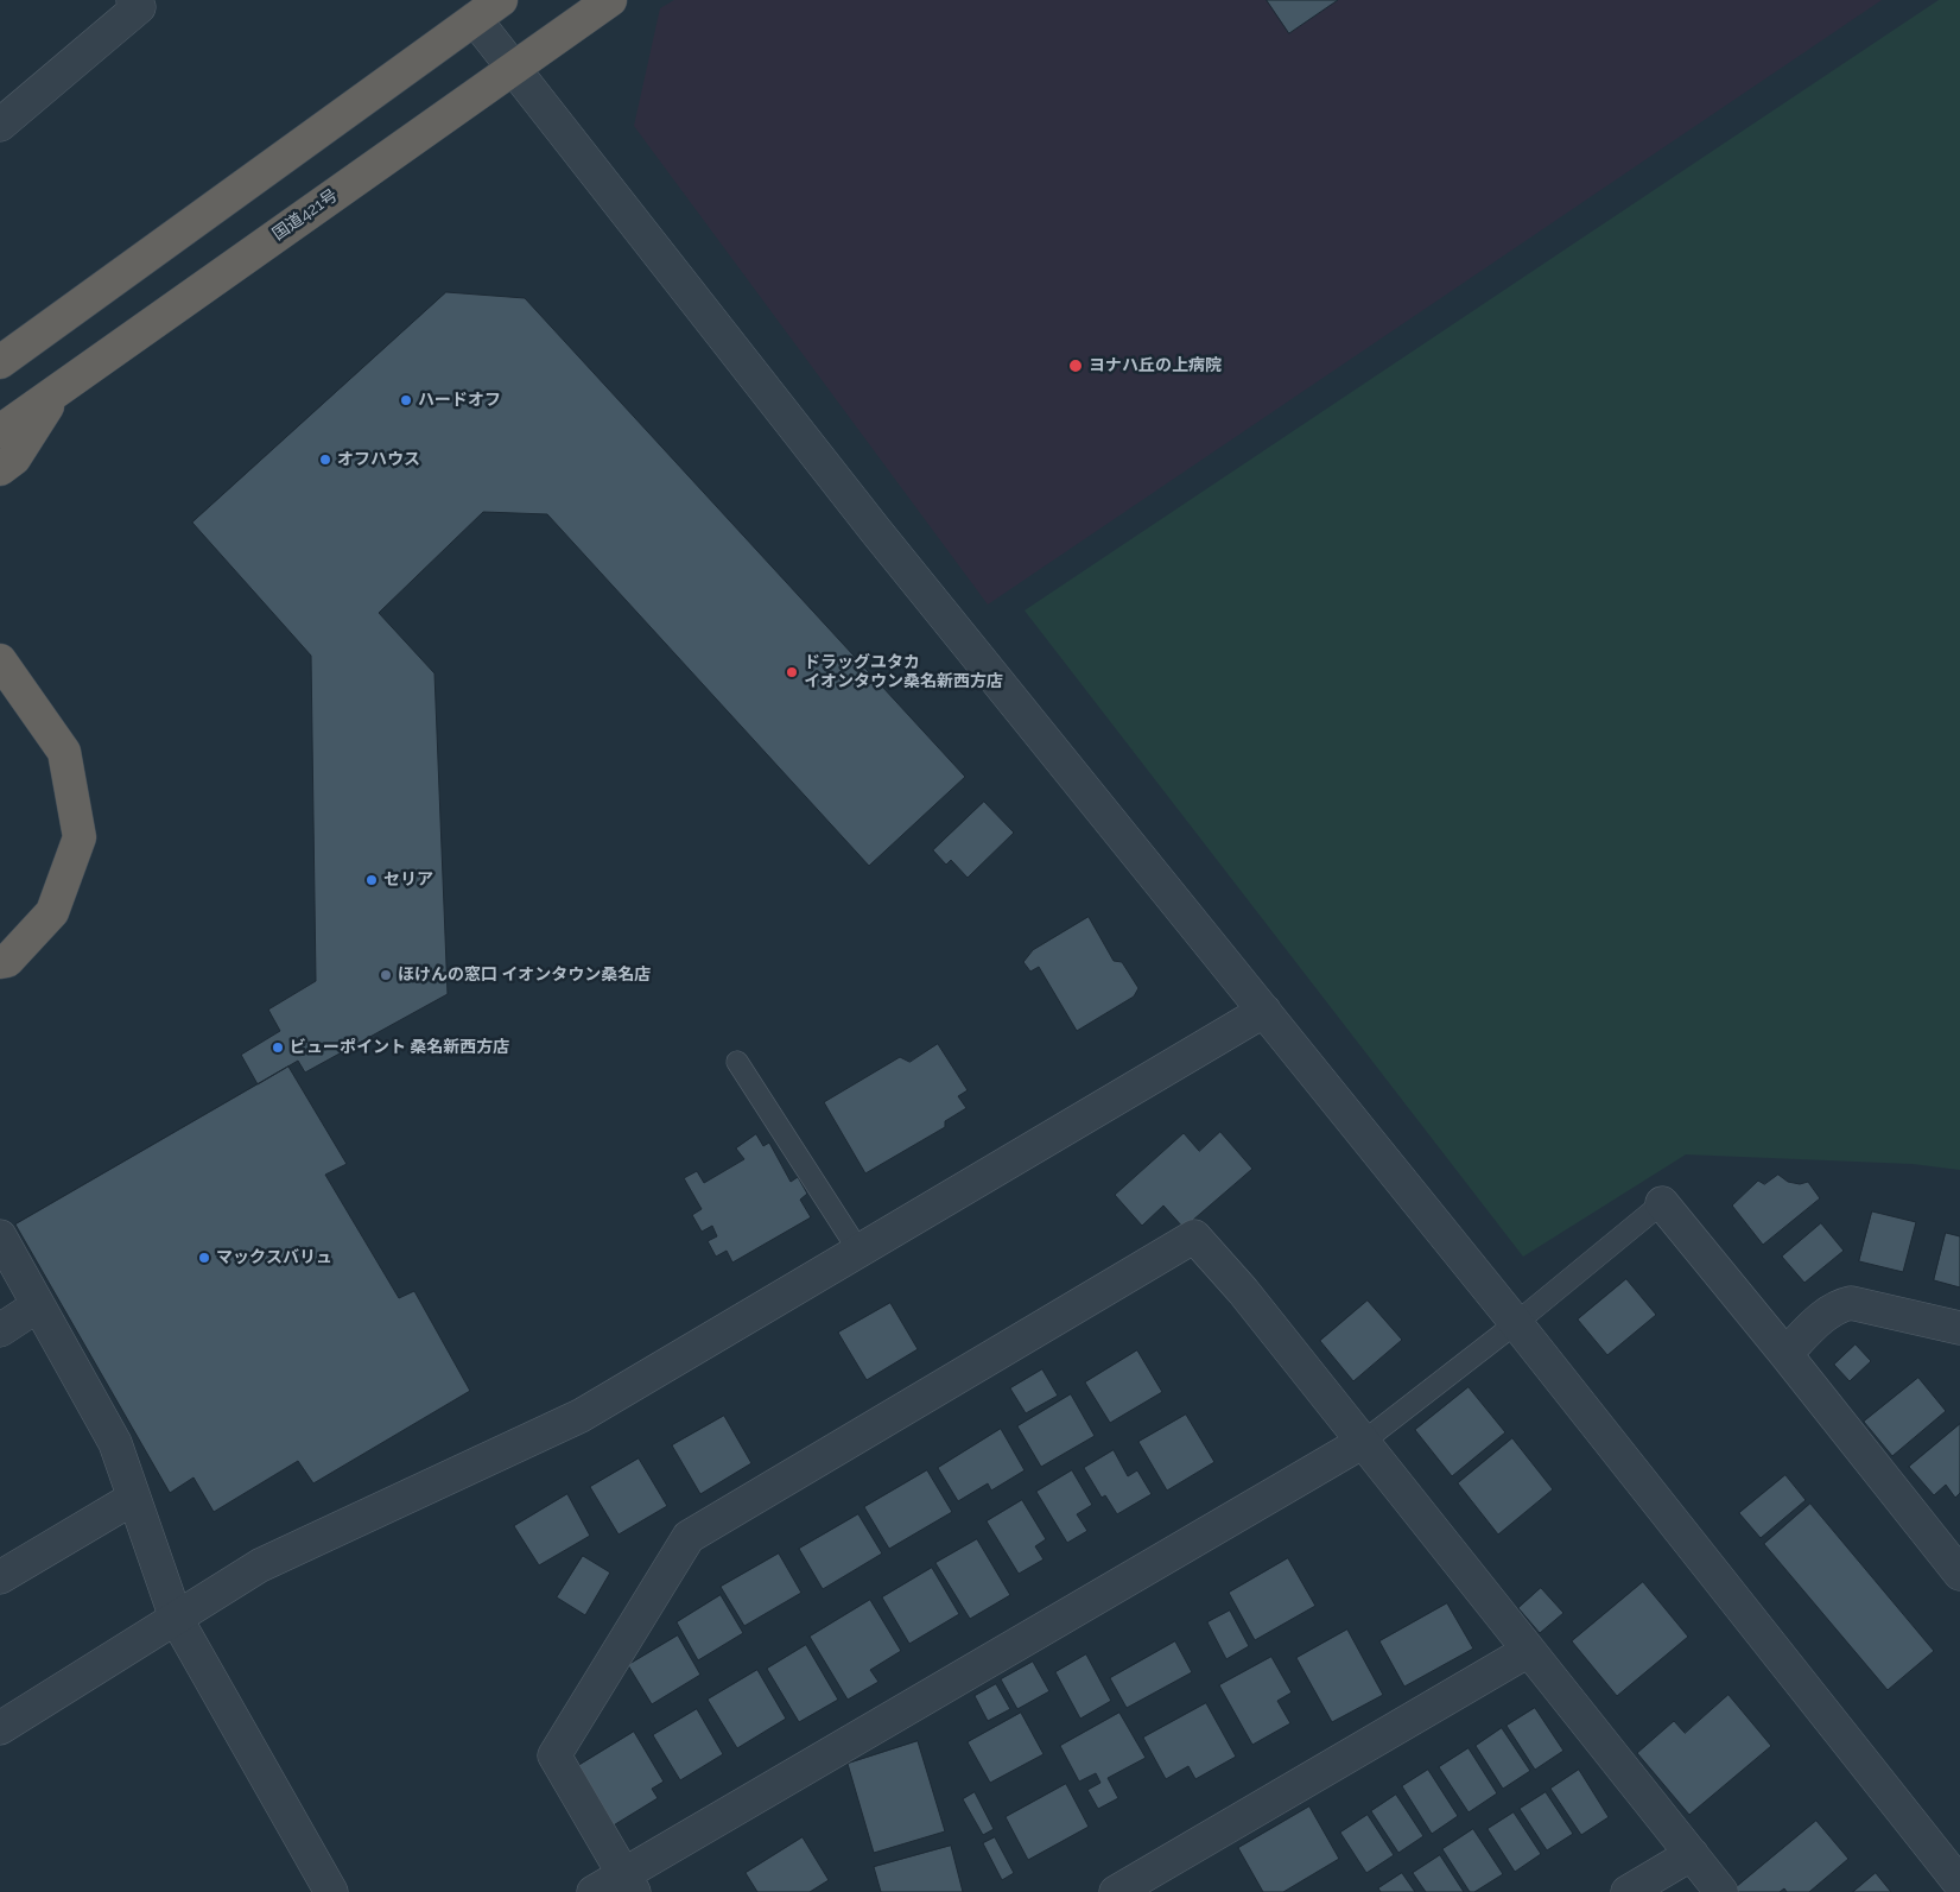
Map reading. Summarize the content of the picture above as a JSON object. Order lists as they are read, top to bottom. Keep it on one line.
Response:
{"streets":{"highway":["国道421号"]},"places":["ヨナハ丘の上病院","ハードオフ","オフハウス","ドラッグユタカ イオンタウン桑名新西方店","セリア","ほけんの窓口 イオンタウン桑名店","ビューポイント 桑名新西方店","マックスバリュ"]}
